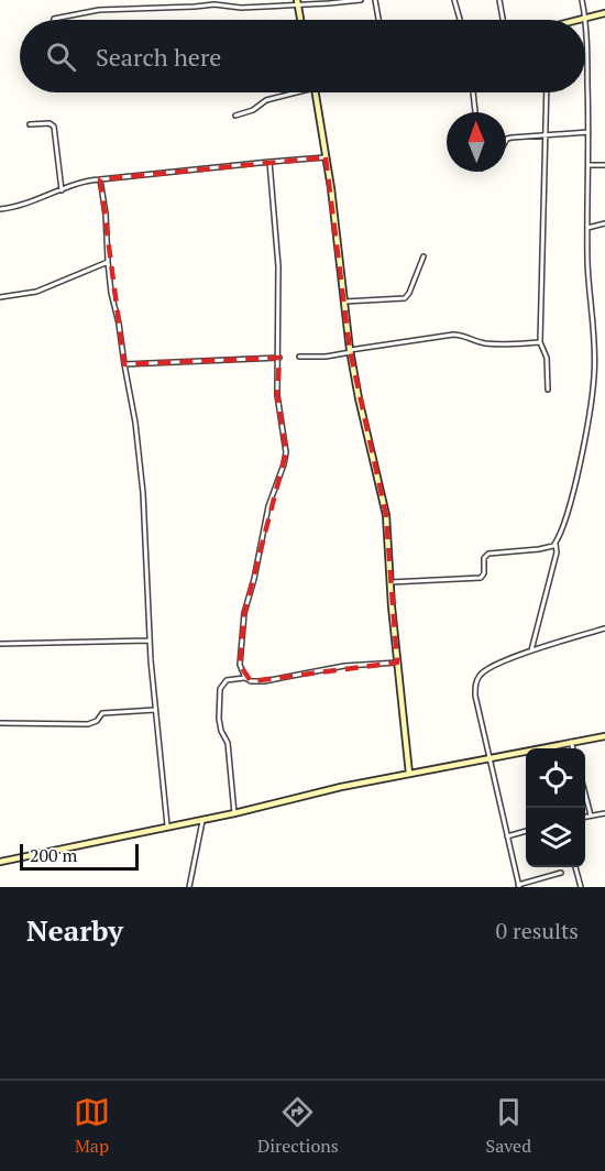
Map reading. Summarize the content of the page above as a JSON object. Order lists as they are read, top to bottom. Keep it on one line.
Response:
{"scale_bar":"200 m","north":"top","page":{"search":"Search here","scale":"200 m","heading":["Nearby","0 results"],"nav":["Map","Directions","Saved"]}}
